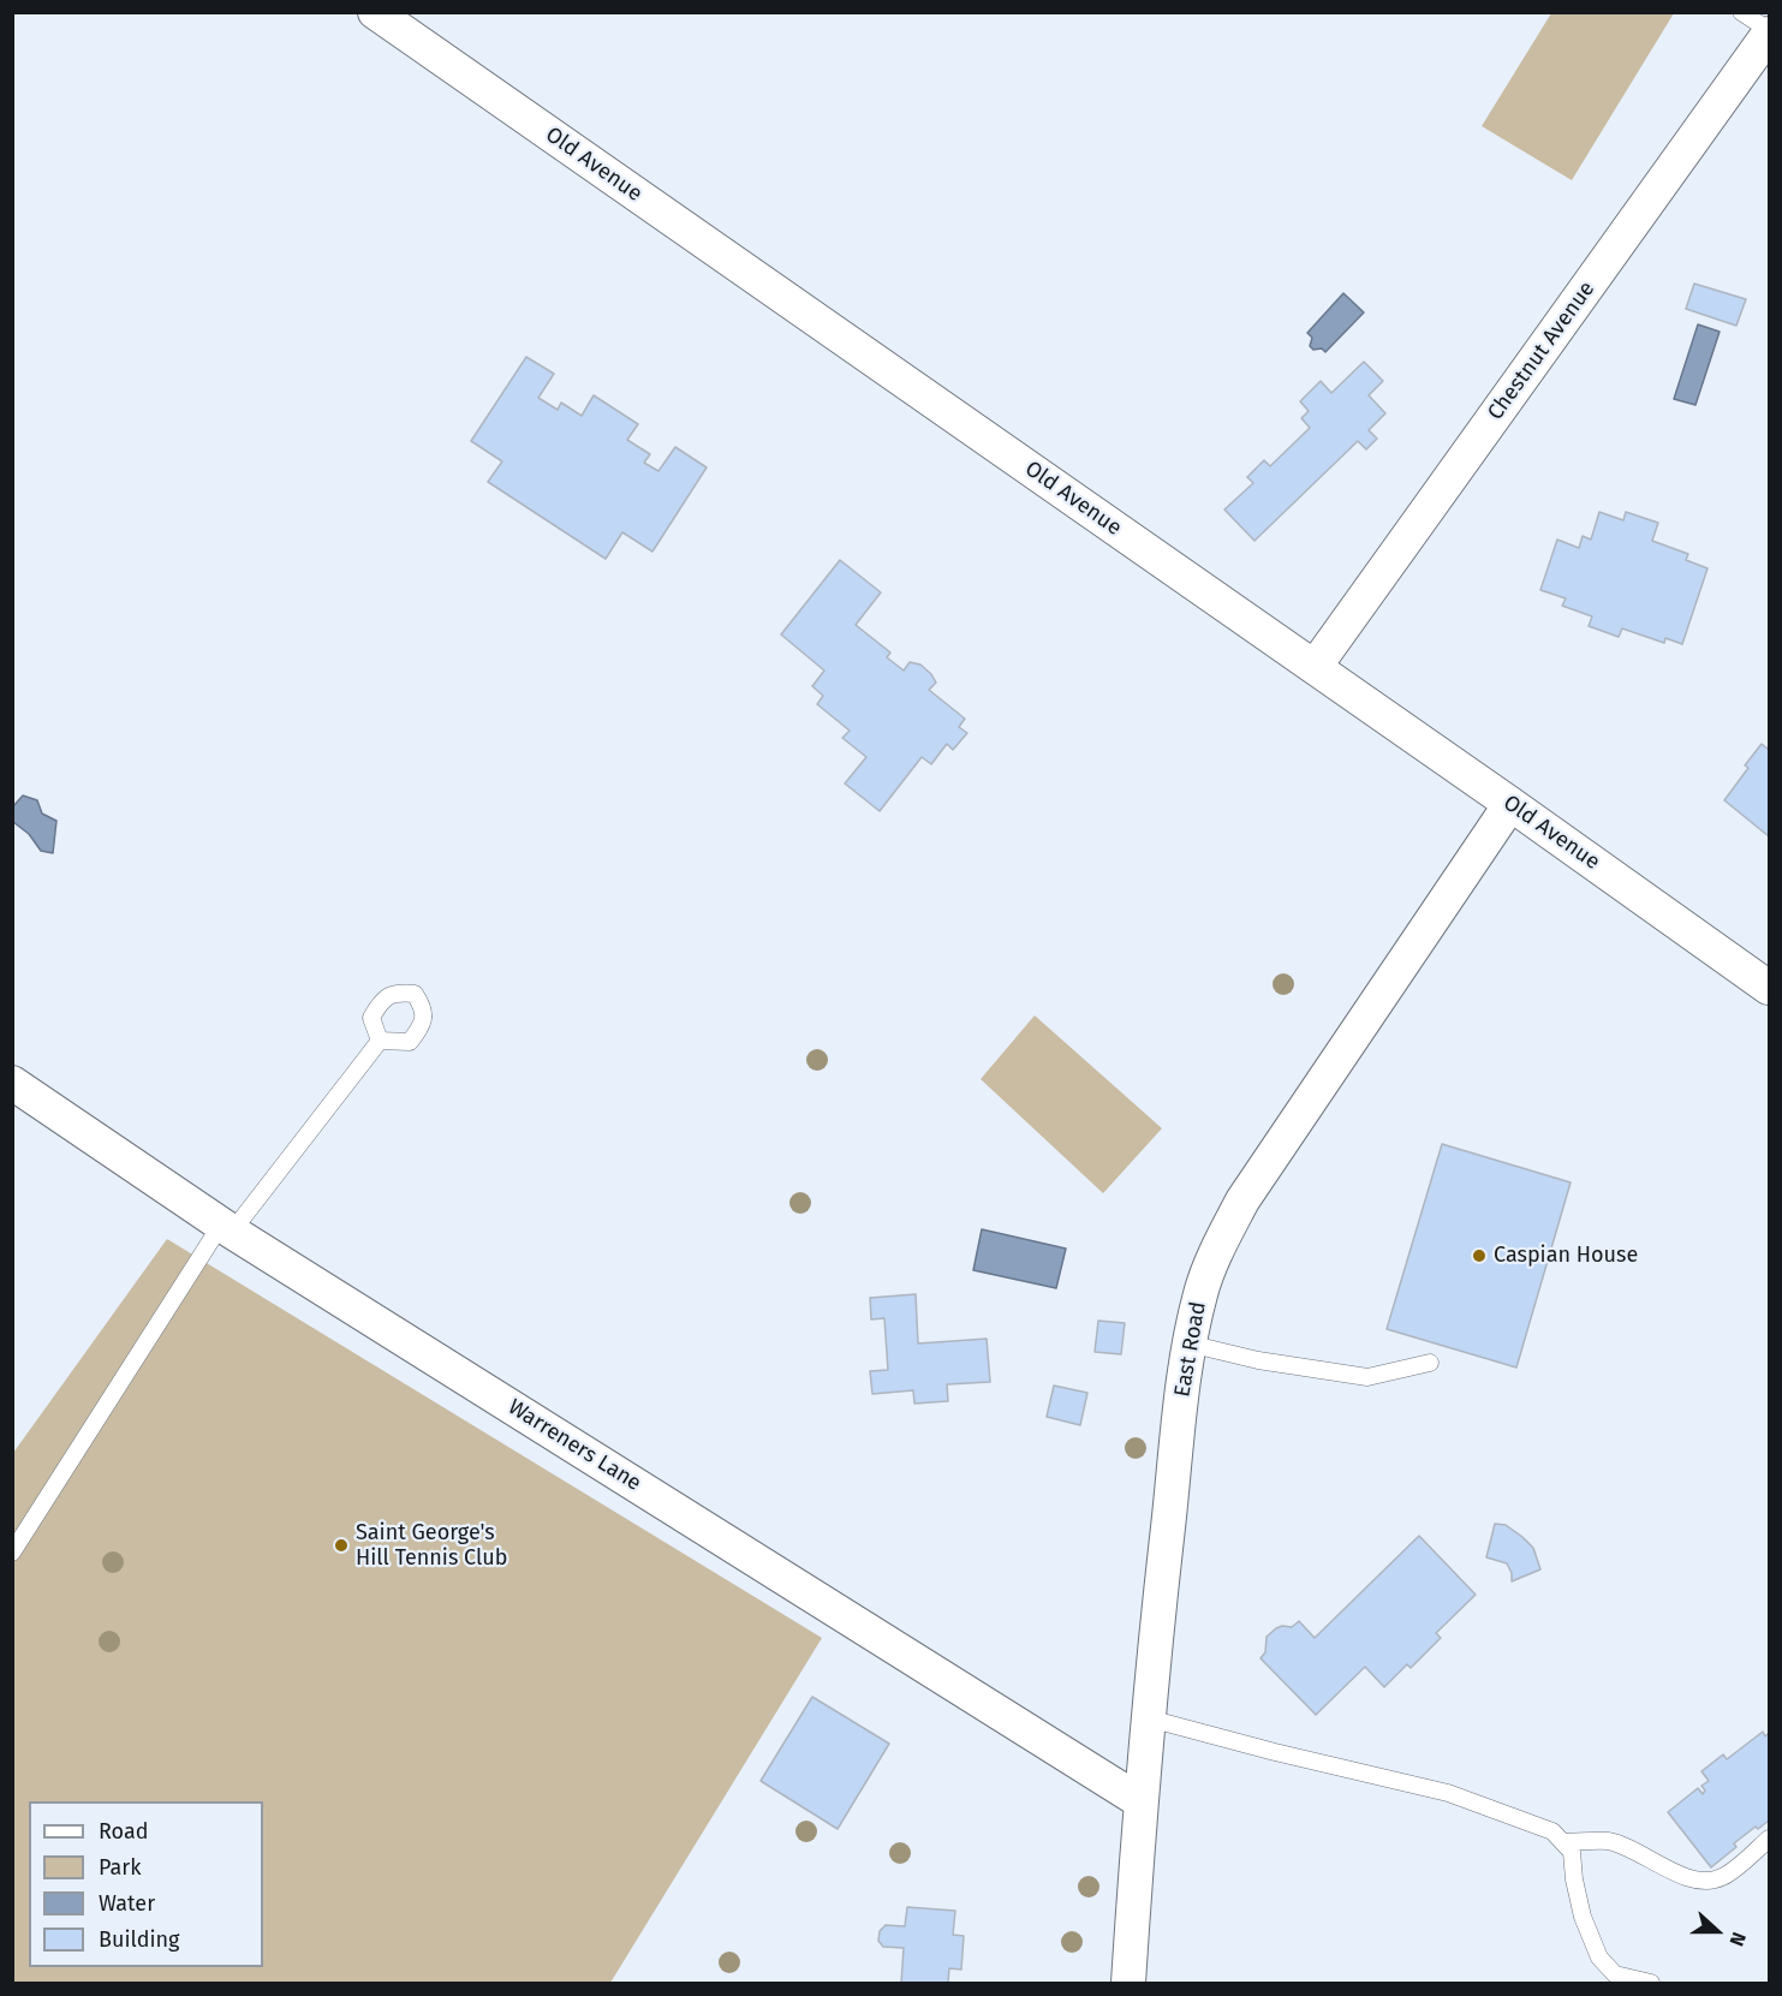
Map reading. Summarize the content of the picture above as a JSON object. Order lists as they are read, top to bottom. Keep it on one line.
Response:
{"streets":{"street":["Old Avenue","Chestnut Avenue","East Road","Warreners Lane"]},"crossings":[["Old Avenue","Chestnut Avenue"],["Old Avenue","East Road"],["East Road","Warreners Lane"]],"places":["Caspian House","Saint George's Hill Tennis Club"],"legend":["Road","Park","Water","Building"],"north":"right"}
